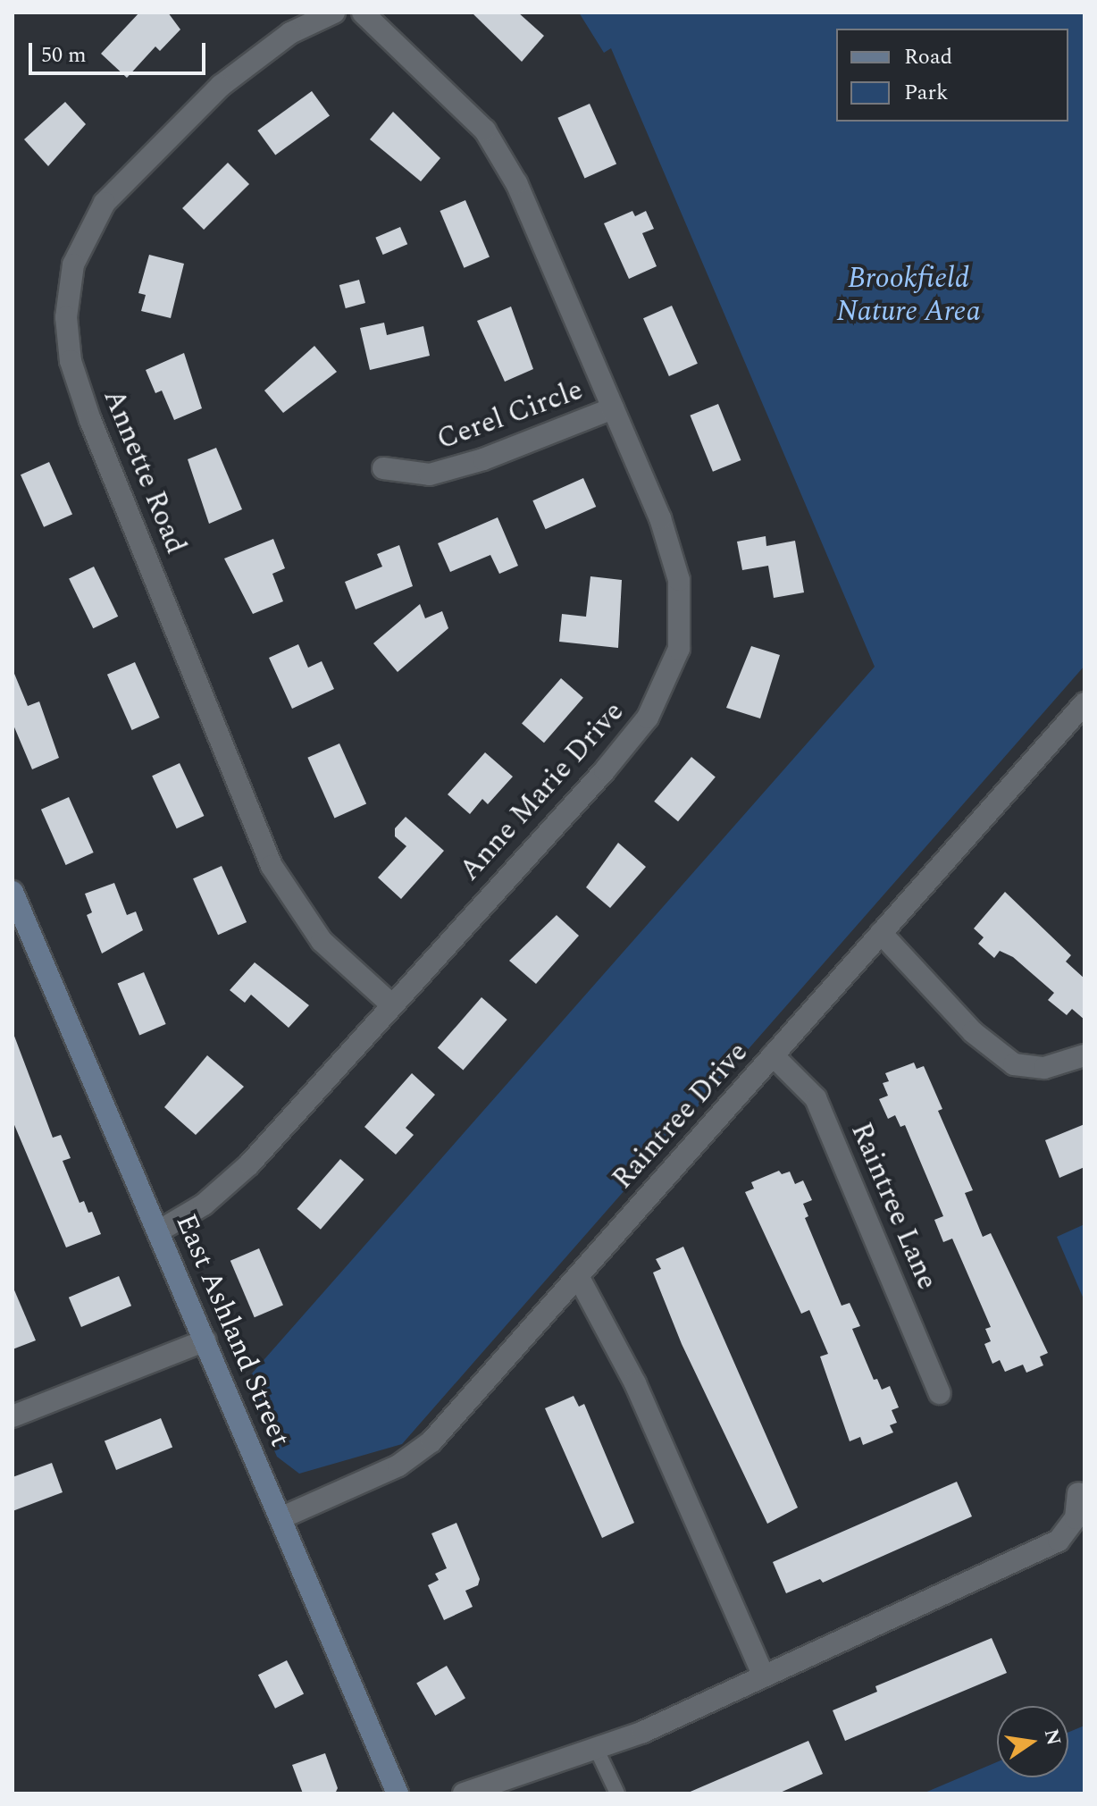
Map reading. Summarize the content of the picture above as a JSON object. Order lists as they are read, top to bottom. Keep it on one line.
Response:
{"streets":{"main road":["East Ashland Street"],"street":["Cerel Circle","Annette Road","Anne Marie Drive","Raintree Drive","Raintree Lane"]},"crossings":[["Cerel Circle","Anne Marie Drive"],["Annette Road","Anne Marie Drive"],["Anne Marie Drive","East Ashland Street"],["Raintree Drive","Raintree Lane"],["Raintree Drive","East Ashland Street"]],"parks":["Brookfield Nature Area"],"legend":["Road","Park"],"scale_bar":"50 m","north":"right"}
